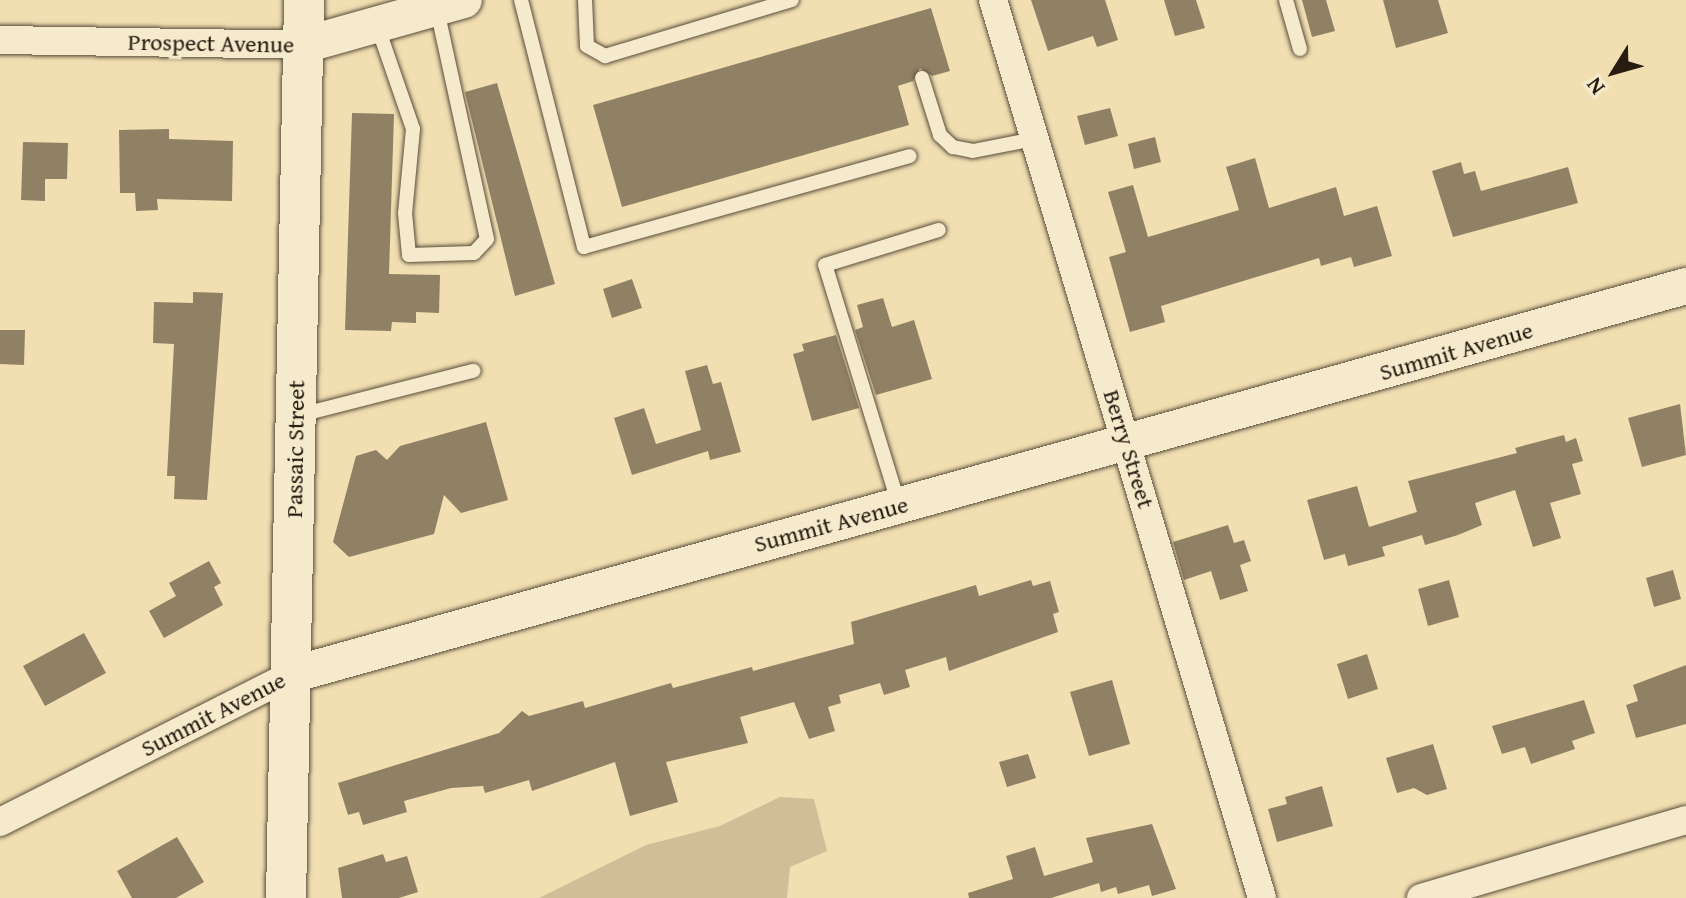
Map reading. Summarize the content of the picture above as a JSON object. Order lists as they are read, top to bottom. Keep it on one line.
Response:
{"streets":{"main road":["Passaic Street"],"street":["Prospect Avenue","Summit Avenue","Berry Street"]},"crossings":[["Prospect Avenue","Passaic Street"],["Summit Avenue","Passaic Street"],["Summit Avenue","Berry Street"]],"north":"bottom left"}
